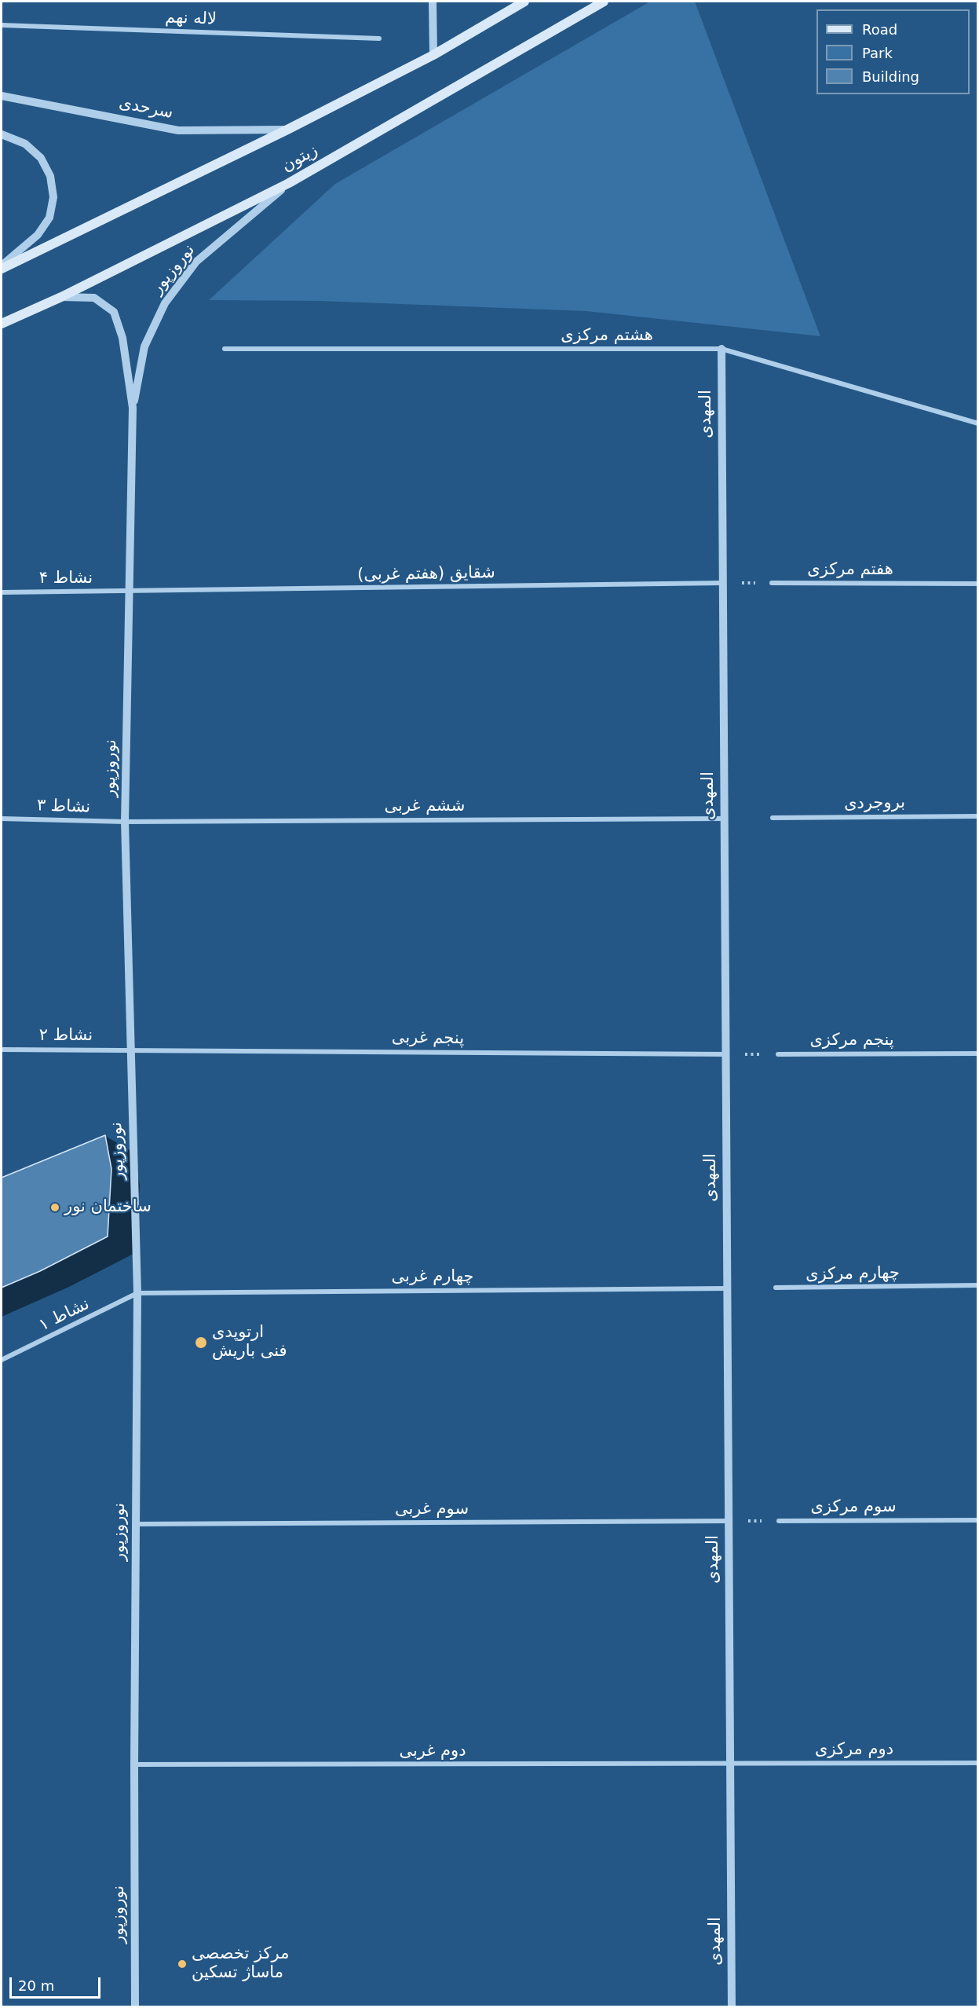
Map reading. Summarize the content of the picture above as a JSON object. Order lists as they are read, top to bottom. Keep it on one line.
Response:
{"streets":{"main road":["زیتون"],"street":["لاله نهم","سرحدی","نوروزپور","هشتم مرکزی","المهدی","هفتم مرکزی","شقایق (هفتم غربی)","نشاط ۴","بروجردی","نشاط ۳","ششم غربی","نشاط ۲","پنجم غربی","پنجم مرکزی","چهارم مرکزی","چهارم غربی","نشاط ۱","سوم مرکزی","سوم غربی","دوم مرکزی","دوم غربی"]},"crossings":[["سرحدی","زیتون"],["زیتون","نوروزپور"],["نوروزپور","شقایق (هفتم غربی)"],["نوروزپور","نشاط ۴"],["نوروزپور","نشاط ۳"],["نوروزپور","ششم غربی"],["نوروزپور","نشاط ۲"],["نوروزپور","پنجم غربی"],["نوروزپور","چهارم غربی"],["نوروزپور","نشاط ۱"],["نوروزپور","سوم غربی"],["نوروزپور","دوم غربی"],["هشتم مرکزی","المهدی"],["المهدی","شقایق (هفتم غربی)"],["المهدی","ششم غربی"],["المهدی","پنجم غربی"],["المهدی","چهارم غربی"],["المهدی","سوم غربی"],["المهدی","دوم مرکزی"],["المهدی","دوم غربی"],["شقایق (هفتم غربی)","نشاط ۴"],["نشاط ۳","ششم غربی"],["نشاط ۲","پنجم غربی"],["چهارم غربی","نشاط ۱"],["دوم مرکزی","دوم غربی"]],"places":["ساختمان نور","ارتوپدی فنی باریش","مرکز تخصصی ماساژ تسکین"],"legend":["Road","Park","Building"],"scale_bar":"20 m"}
